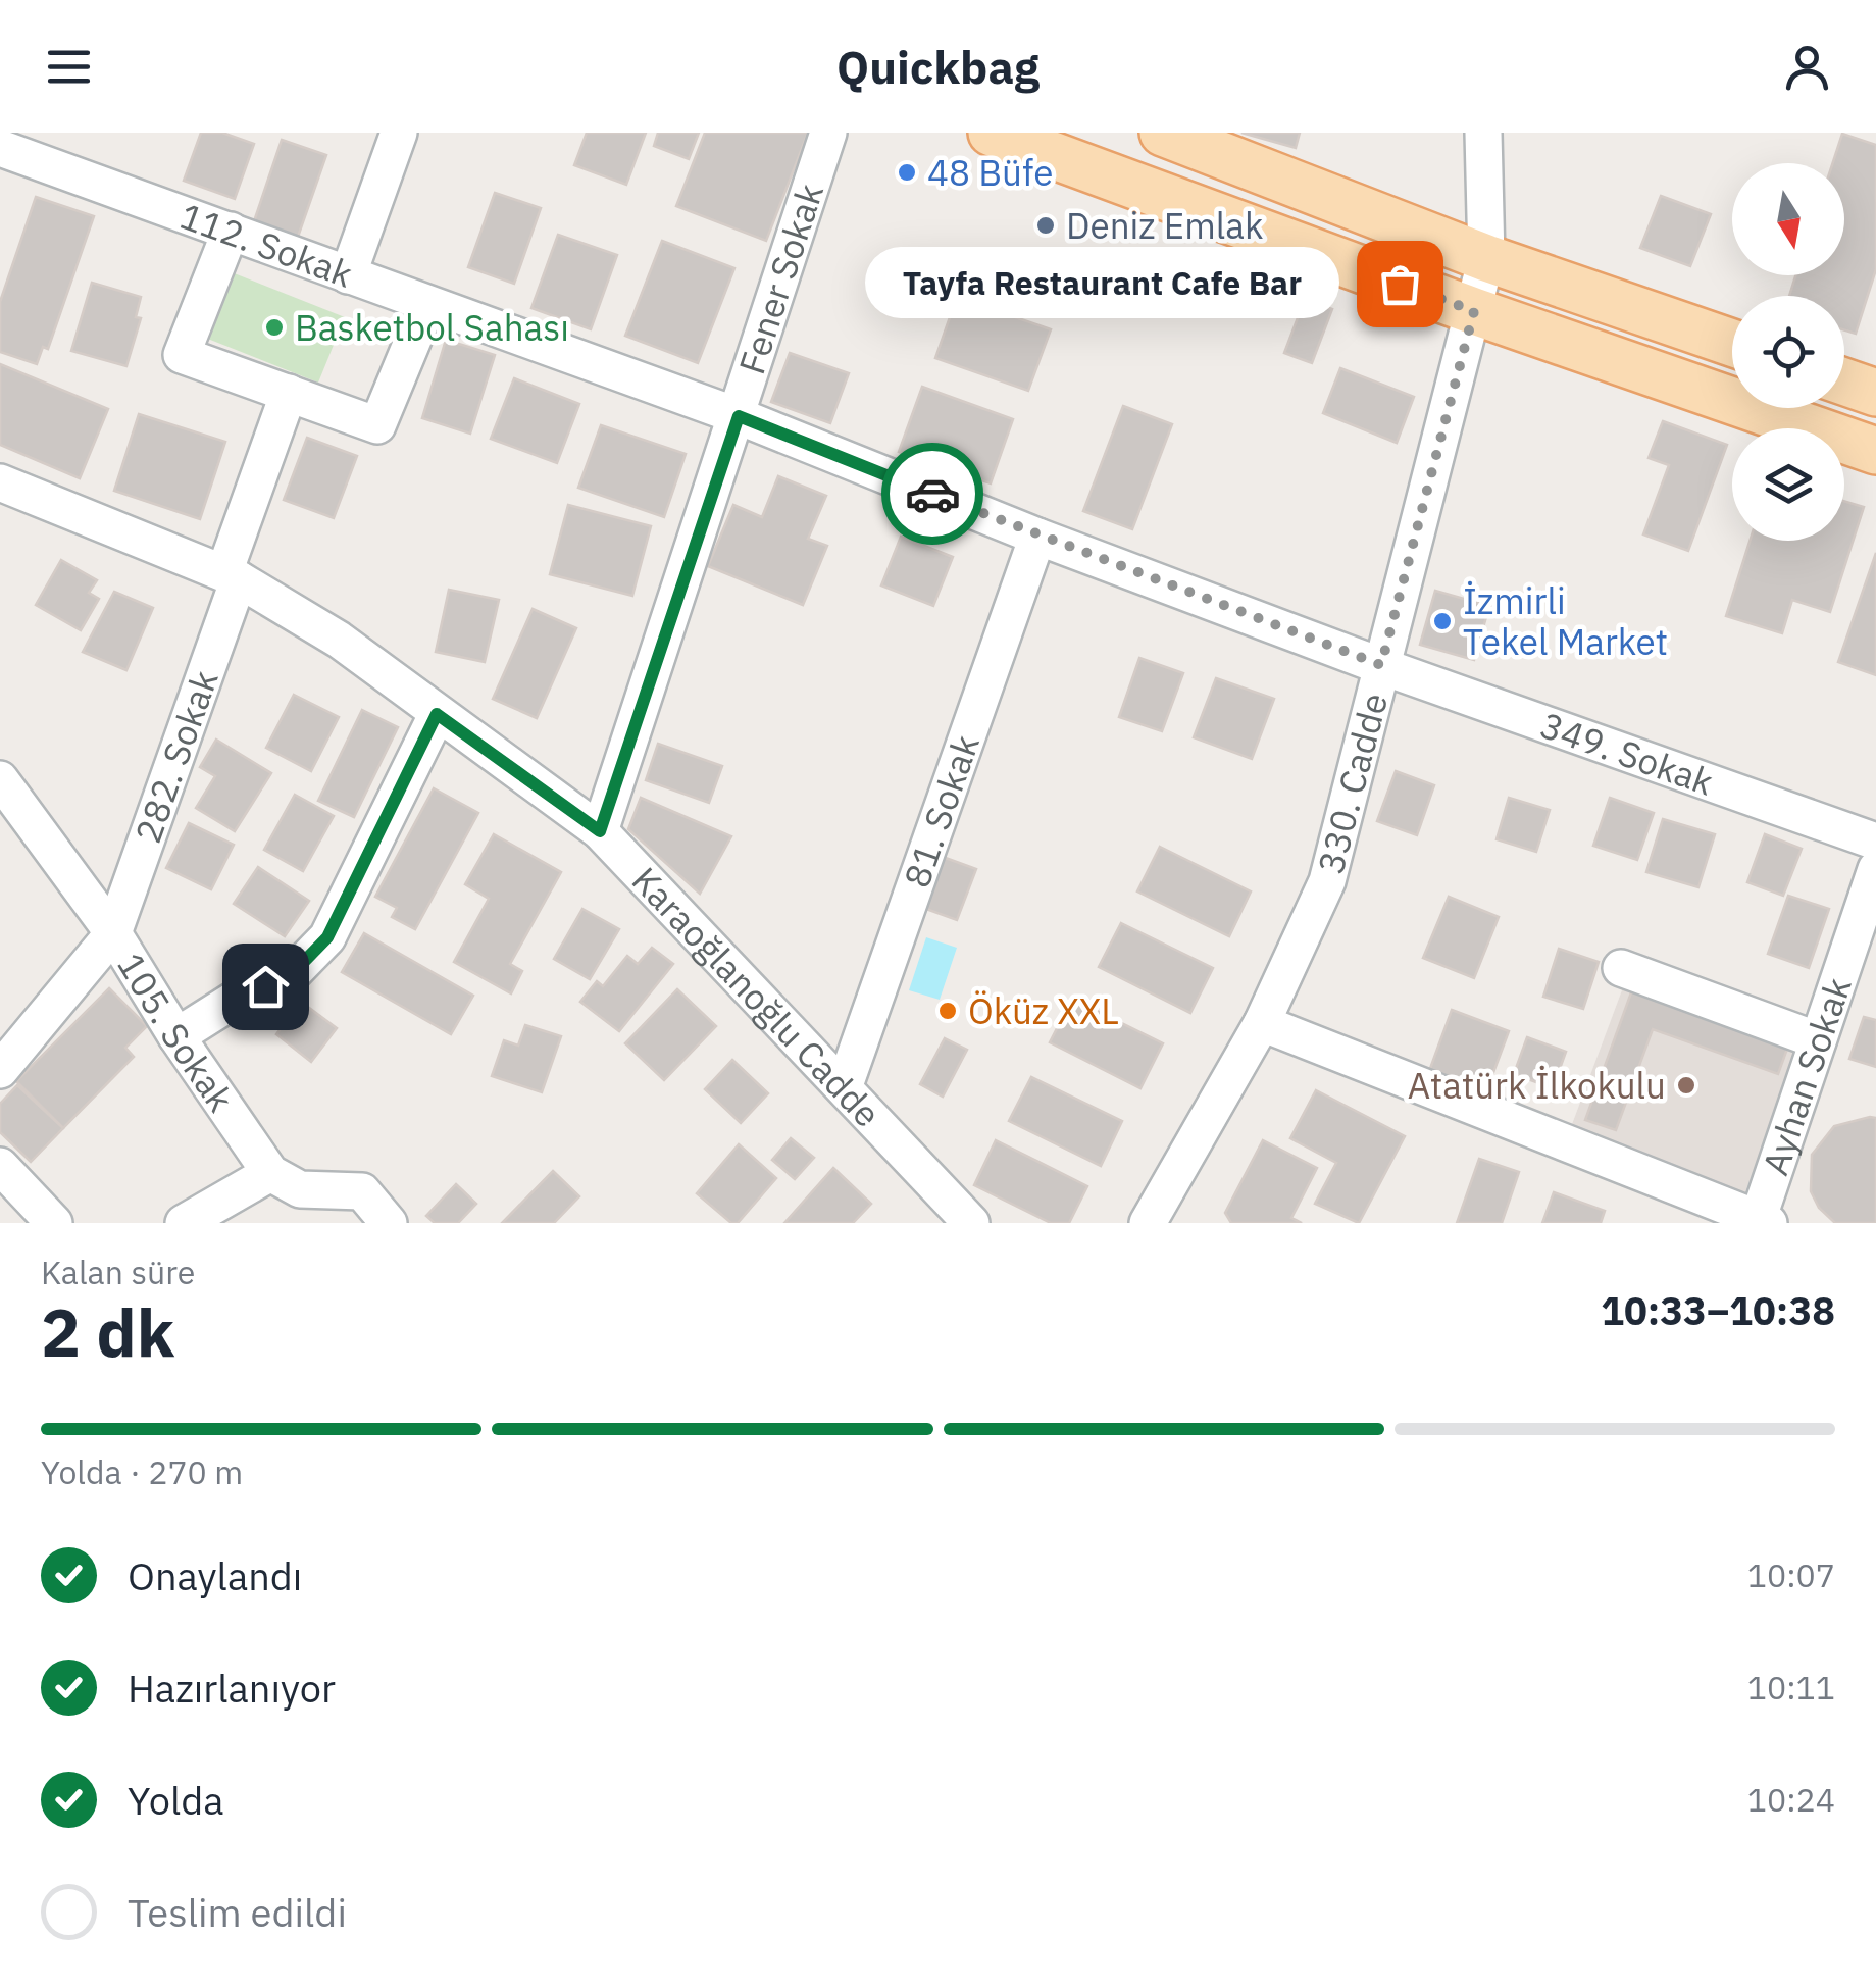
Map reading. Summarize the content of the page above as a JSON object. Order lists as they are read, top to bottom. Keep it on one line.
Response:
{"streets":{"street":["112. Sokak","Fener Sokak","349. Sokak","282. Sokak","330. Cadde","81. Sokak","Karaoğlanoğlu Cadde","105. Sokak","Ayhan Sokak"]},"crossings":[["112. Sokak","Fener Sokak"],["112. Sokak","349. Sokak"],["112. Sokak","330. Cadde"],["112. Sokak","81. Sokak"],["Fener Sokak","Karaoğlanoğlu Cadde"],["349. Sokak","330. Cadde"],["282. Sokak","Karaoğlanoğlu Cadde"],["282. Sokak","105. Sokak"],["81. Sokak","Karaoğlanoğlu Cadde"]],"places":["48 Büfe","Deniz Emlak","Tayfa Restaurant Cafe Bar","Basketbol Sahası","İzmirli Tekel Market","Öküz XXL","Atatürk İlkokulu"],"north":"bottom","page":{"header":"Quickbag","bubble":"Tayfa Restaurant Cafe Bar","heading":["2 dk","Kalan süre","10:33–10:38"],"bar":"Yolda · 270 m","list":[["Onaylandı","10:07"],["Hazırlanıyor","10:11"],["Yolda","10:24"],"Teslim edildi"]}}
